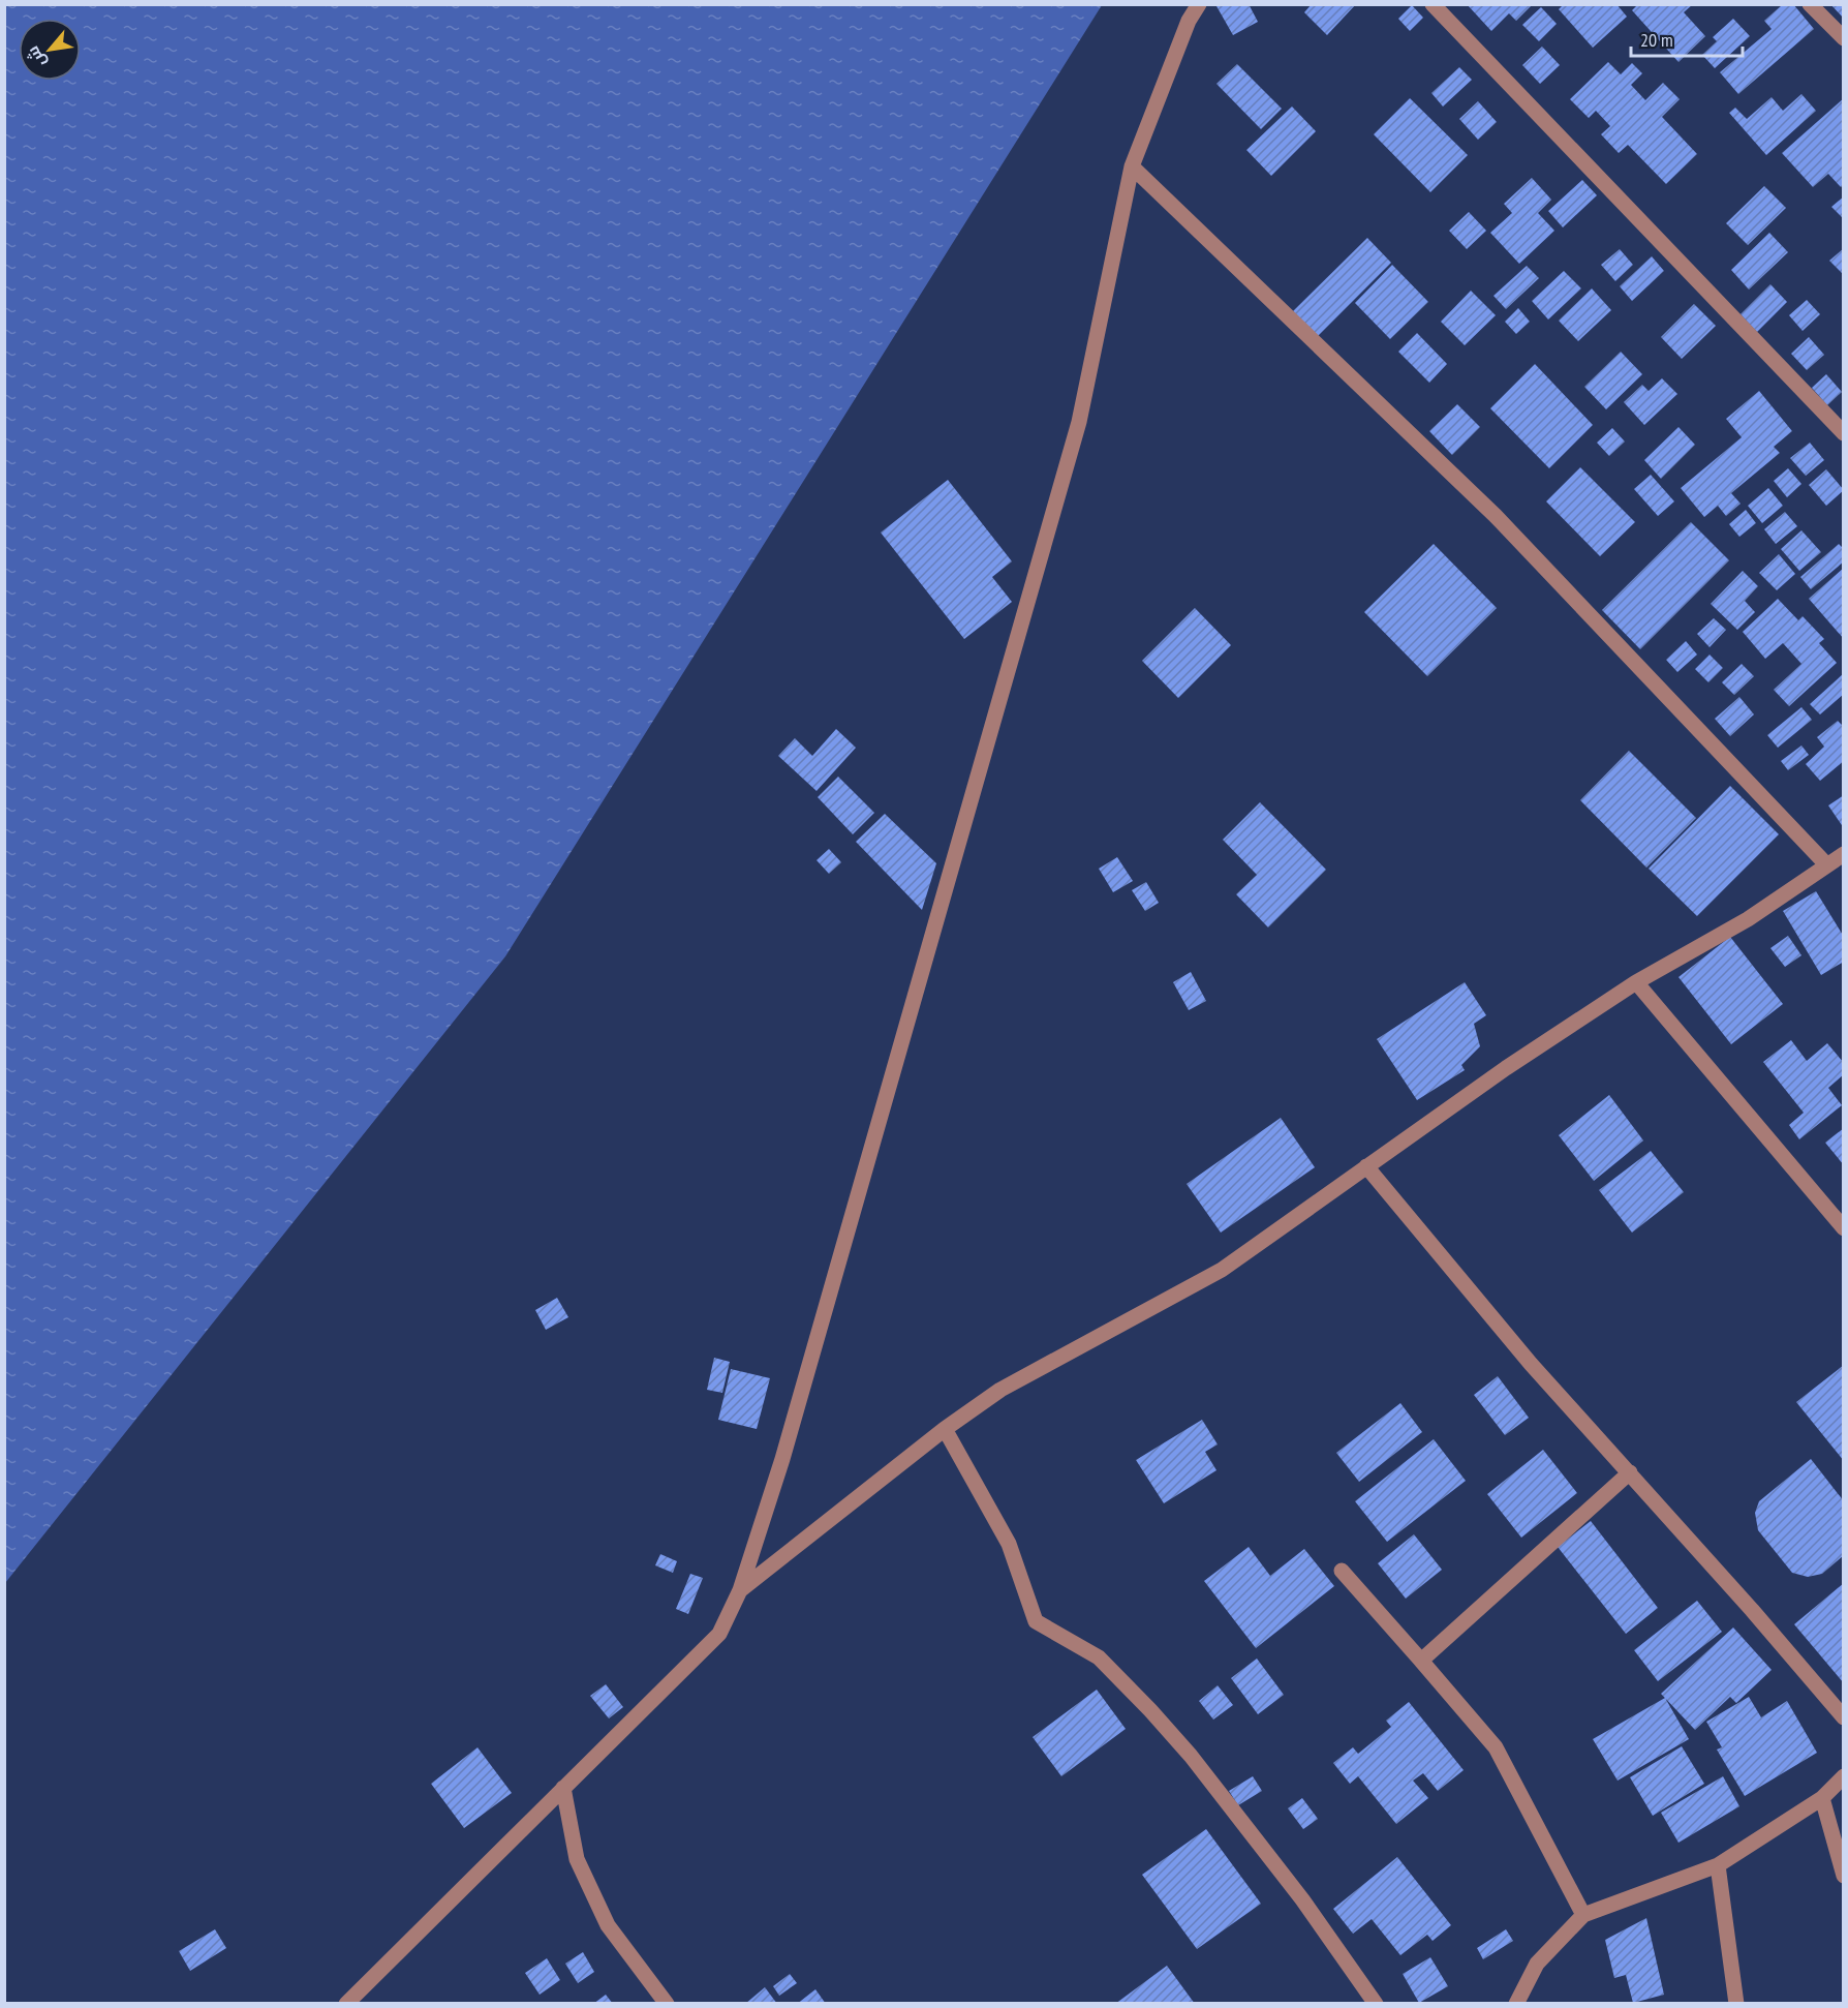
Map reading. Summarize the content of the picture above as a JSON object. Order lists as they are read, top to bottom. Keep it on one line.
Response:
{"scale_bar":"20 m","north":"bottom left"}
